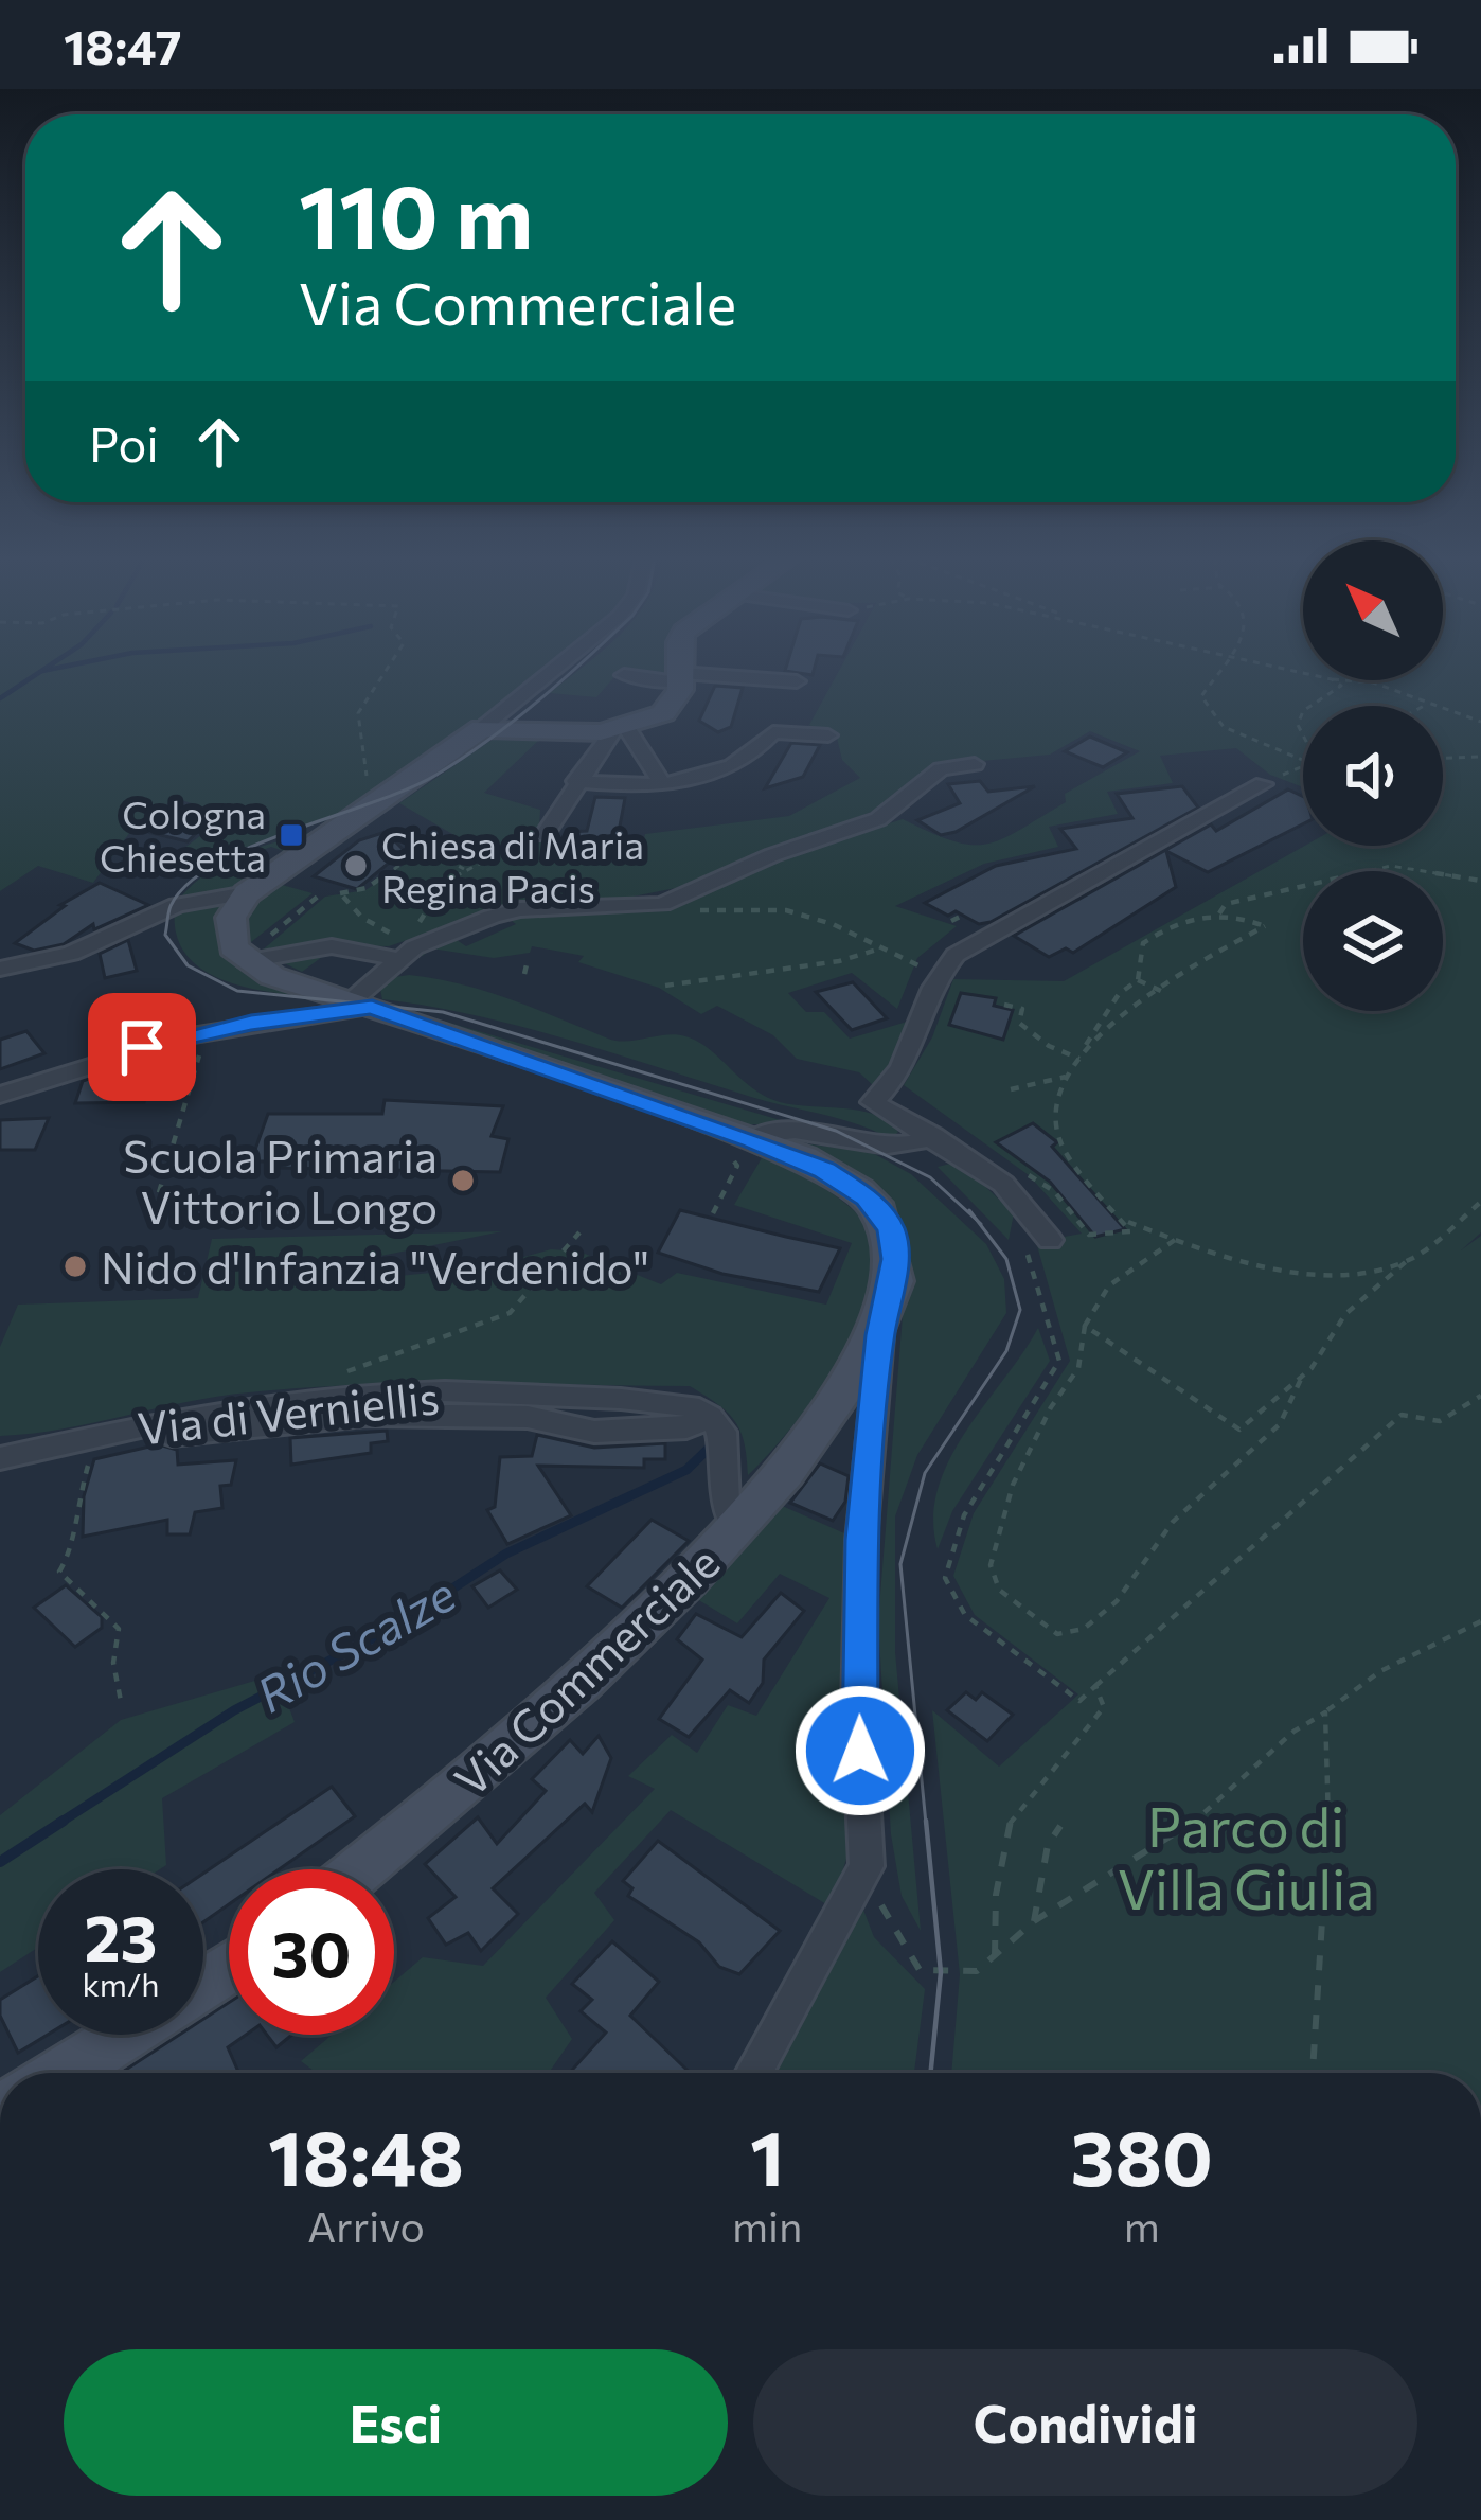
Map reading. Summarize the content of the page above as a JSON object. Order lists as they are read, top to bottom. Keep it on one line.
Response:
{"streets":{"main road":["Via Commerciale"],"street":["Via di Verniellis"]},"water":["Rio Scalze"],"parks":["Parco di Villa Giulia"],"places":{"transit":["Cologna Chiesetta"],"other":["Chiesa di Maria Regina Pacis","Scuola Primaria Vittorio Longo","Nido d'Infanzia \"Verdenido\""]},"north":"top left","page":{"status":"18:47","turn":["110 m","Via Commerciale"],"then":"Poi","speed":"23 km/h","limit":"30","eta":["18:48","Arrivo","1","min","380","m"],"buttons":["Esci","Condividi"]}}
